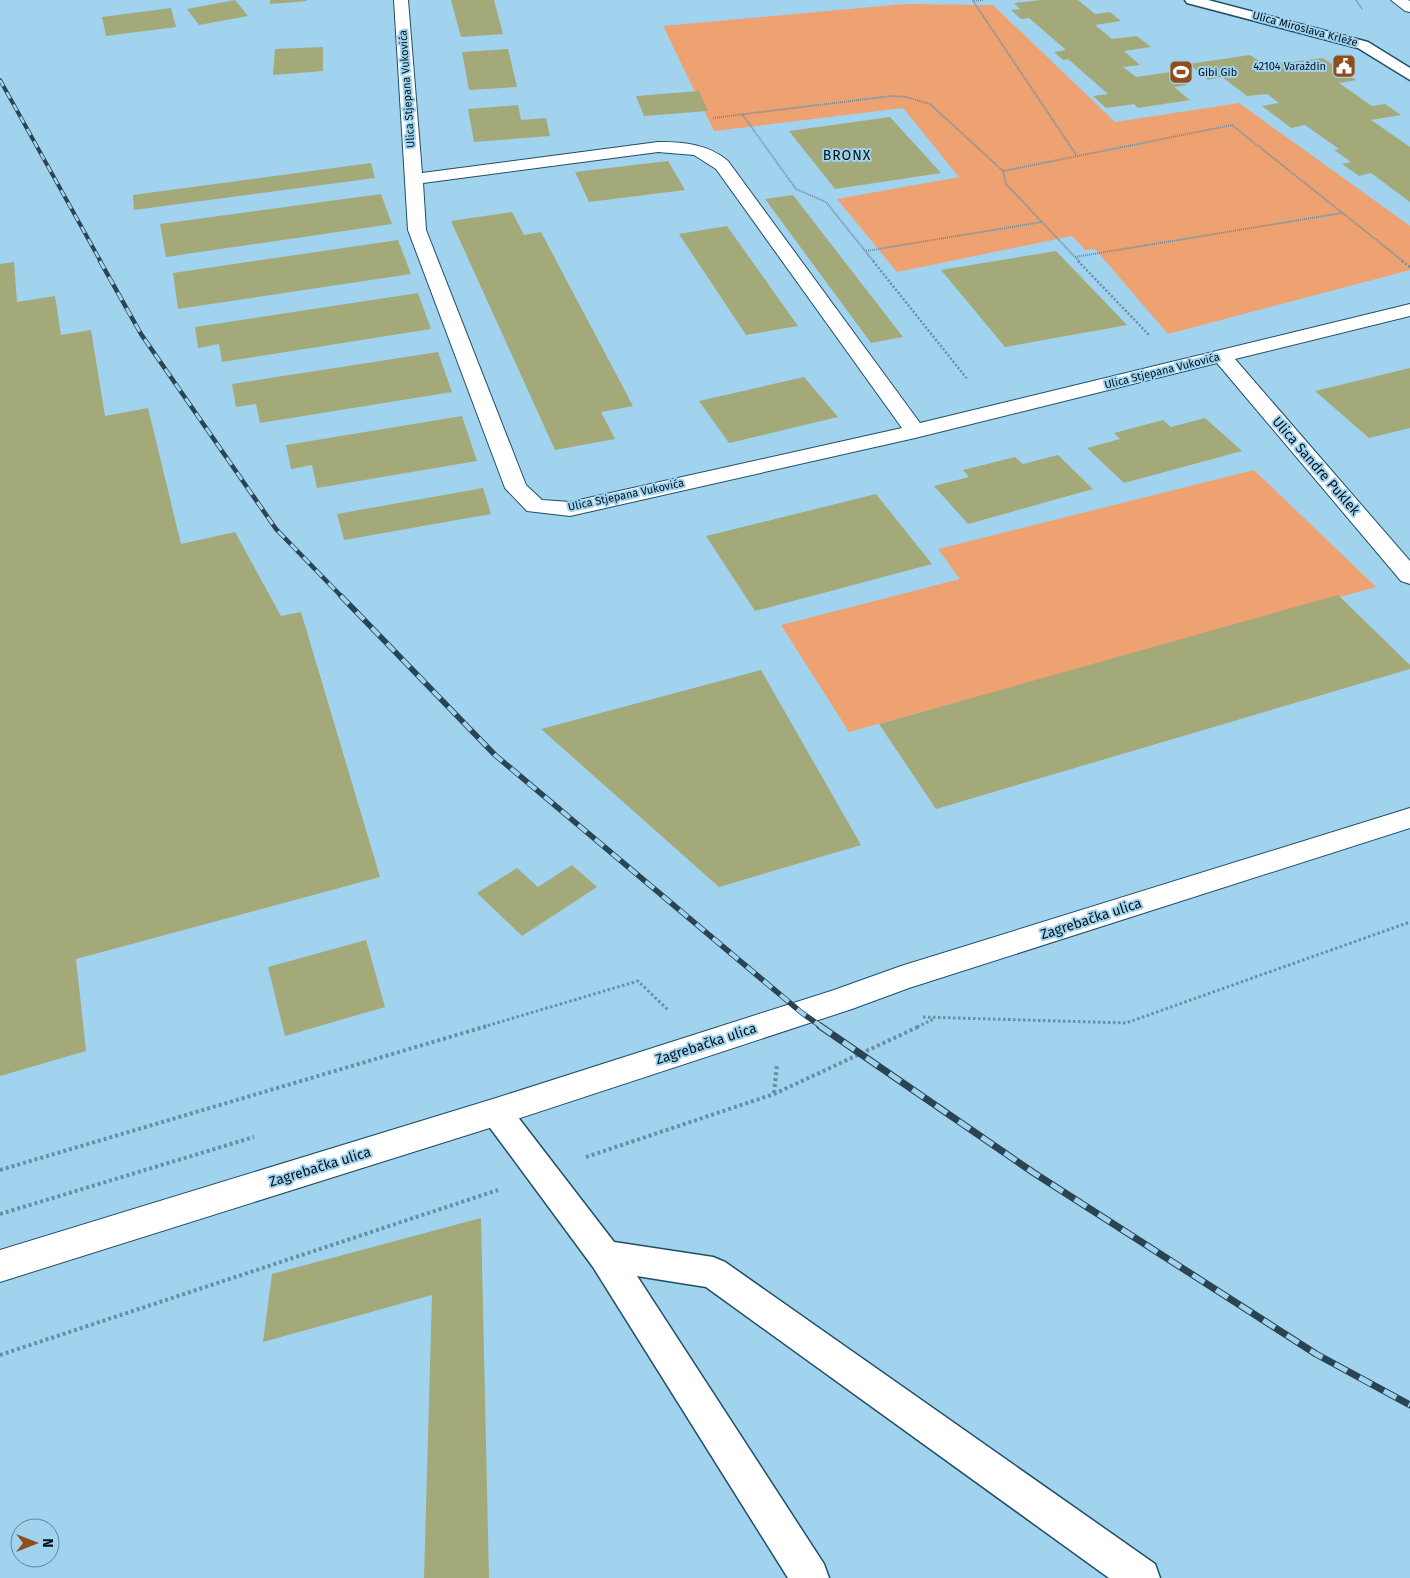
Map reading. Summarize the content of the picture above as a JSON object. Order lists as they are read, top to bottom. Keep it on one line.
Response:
{"streets":{"street":["Ulica Stjepana Vukovića","Ulica Sandre Puklek","Zagrebačka ulica"],"lane":["Ulica Miroslava Krleže"]},"crossings":[["Ulica Stjepana Vukovića","Ulica Sandre Puklek"]],"districts":["BRONX"],"places":{"public building":["42104 Varaždin"],"sports":["Gibi Gib"]},"north":"right"}
